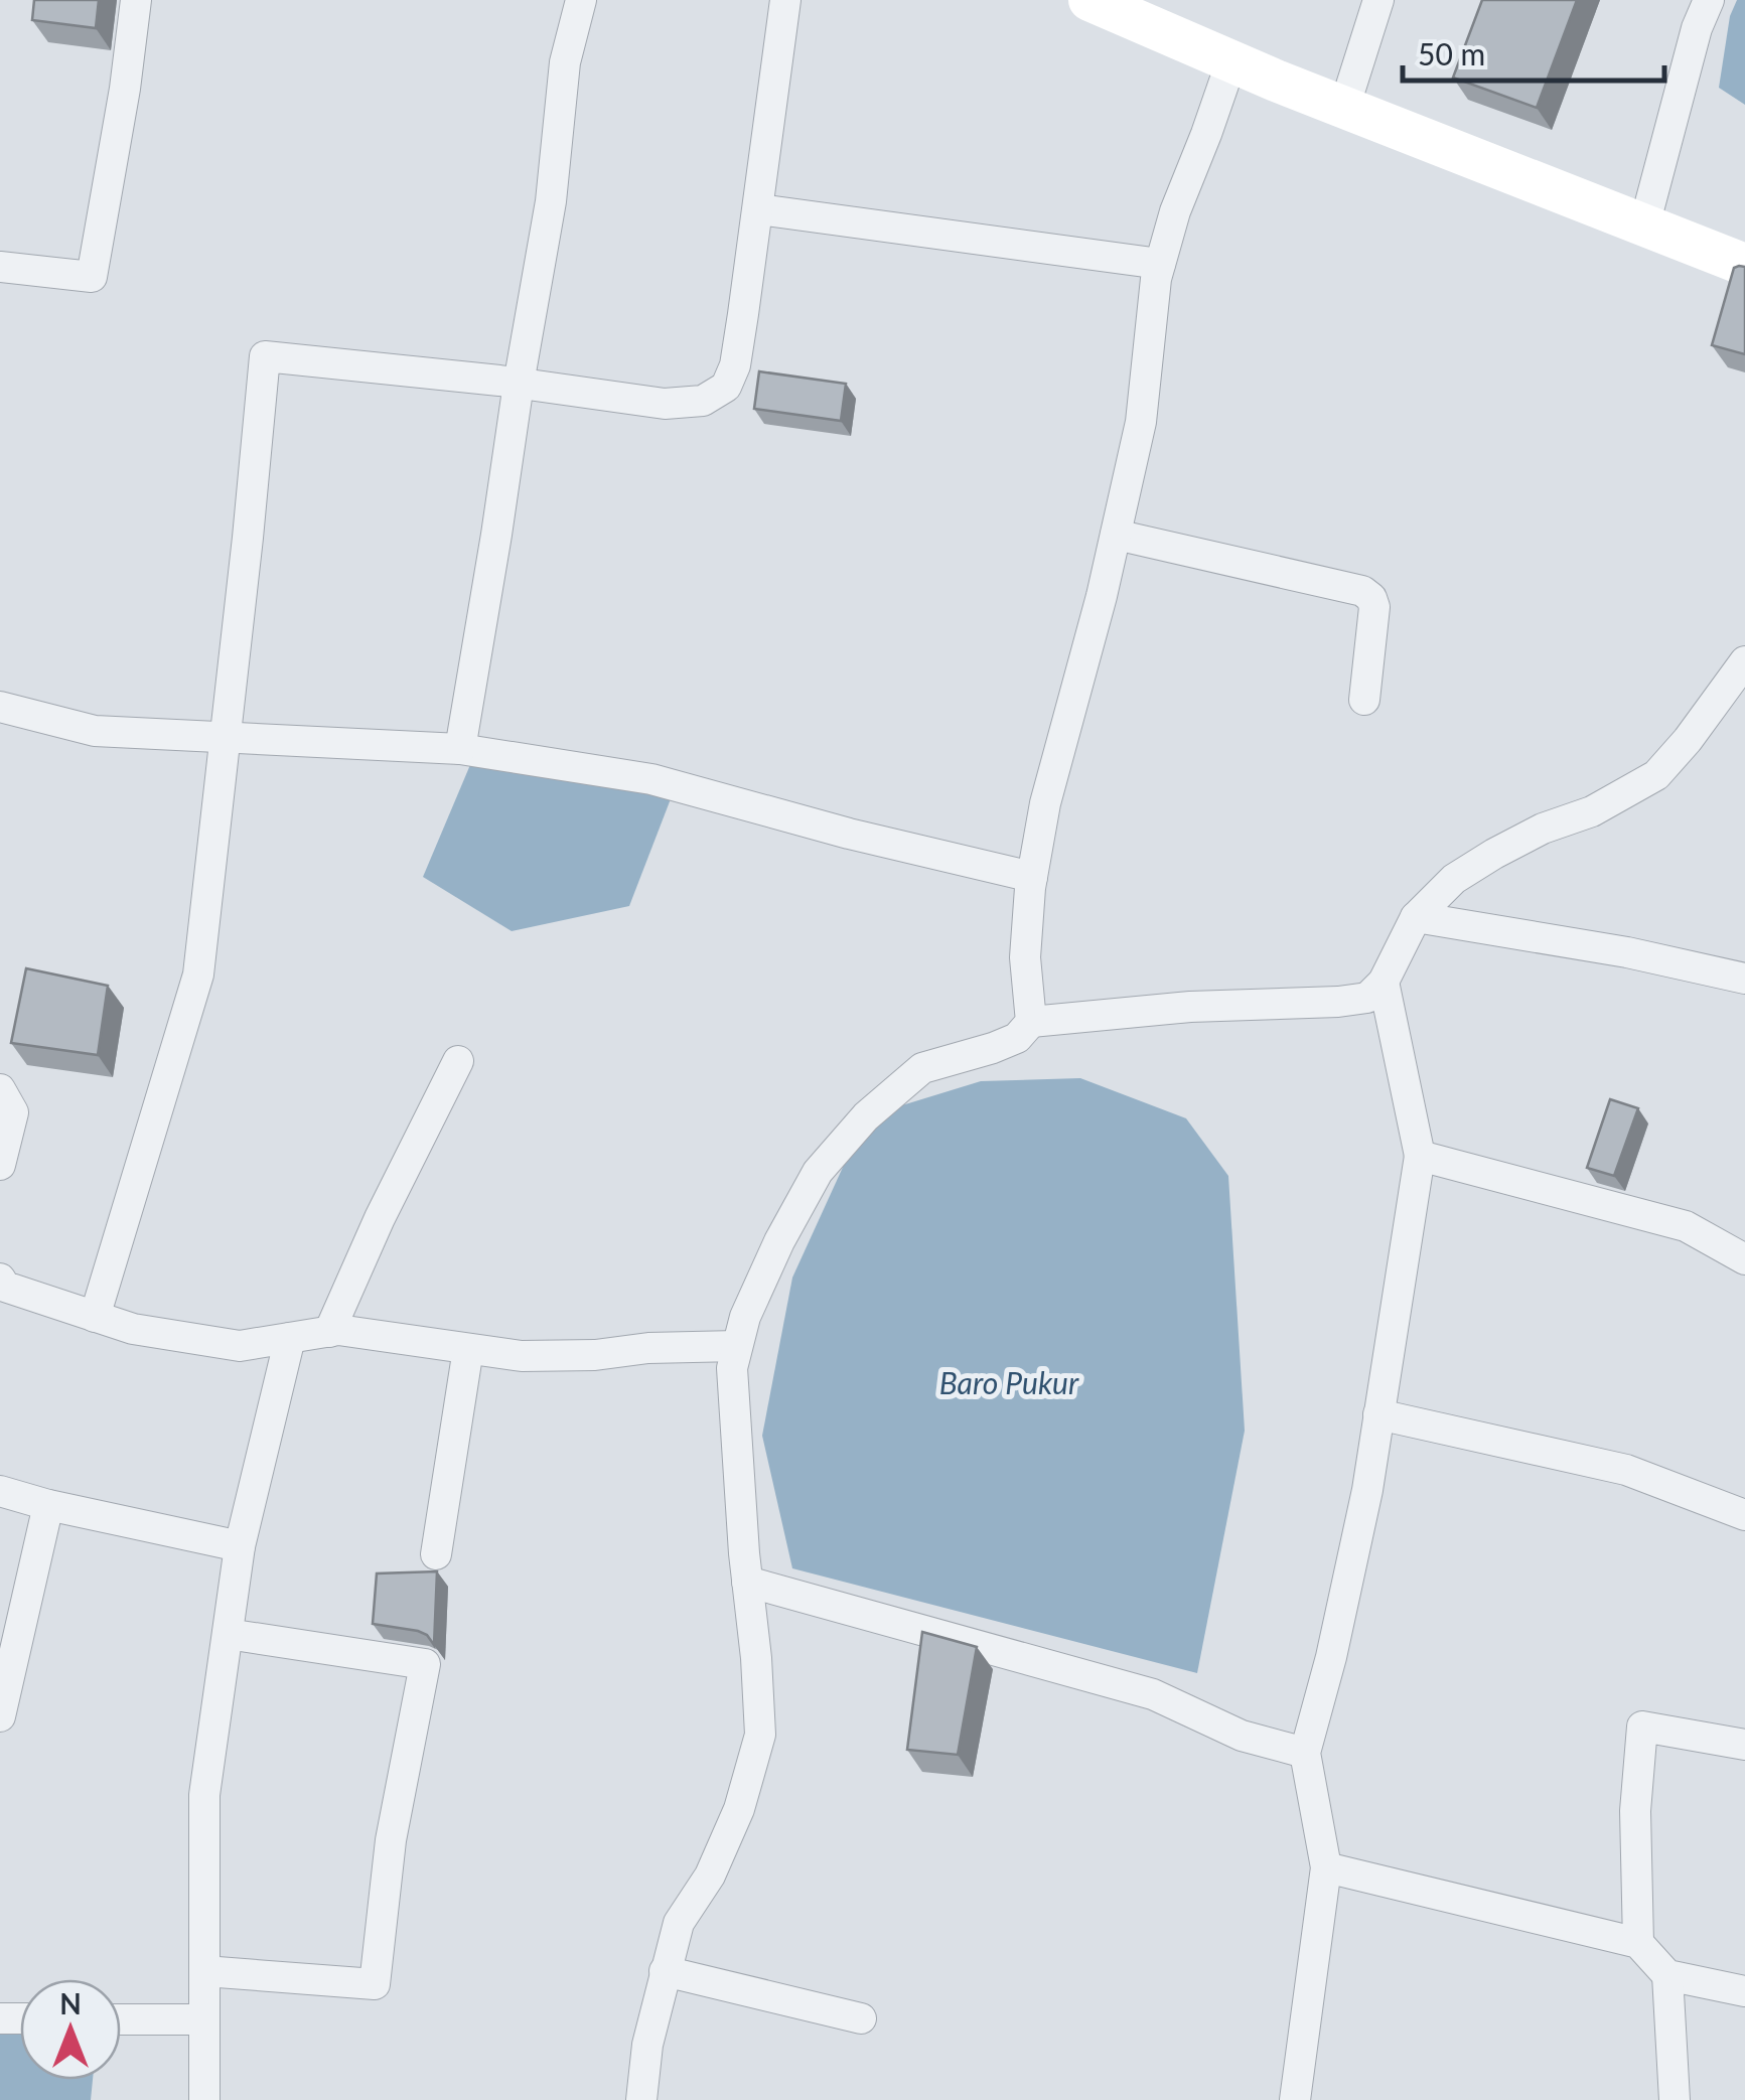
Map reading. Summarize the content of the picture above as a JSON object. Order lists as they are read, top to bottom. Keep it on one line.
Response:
{"water":["Baro Pukur"],"scale_bar":"50 m","north":"top"}
